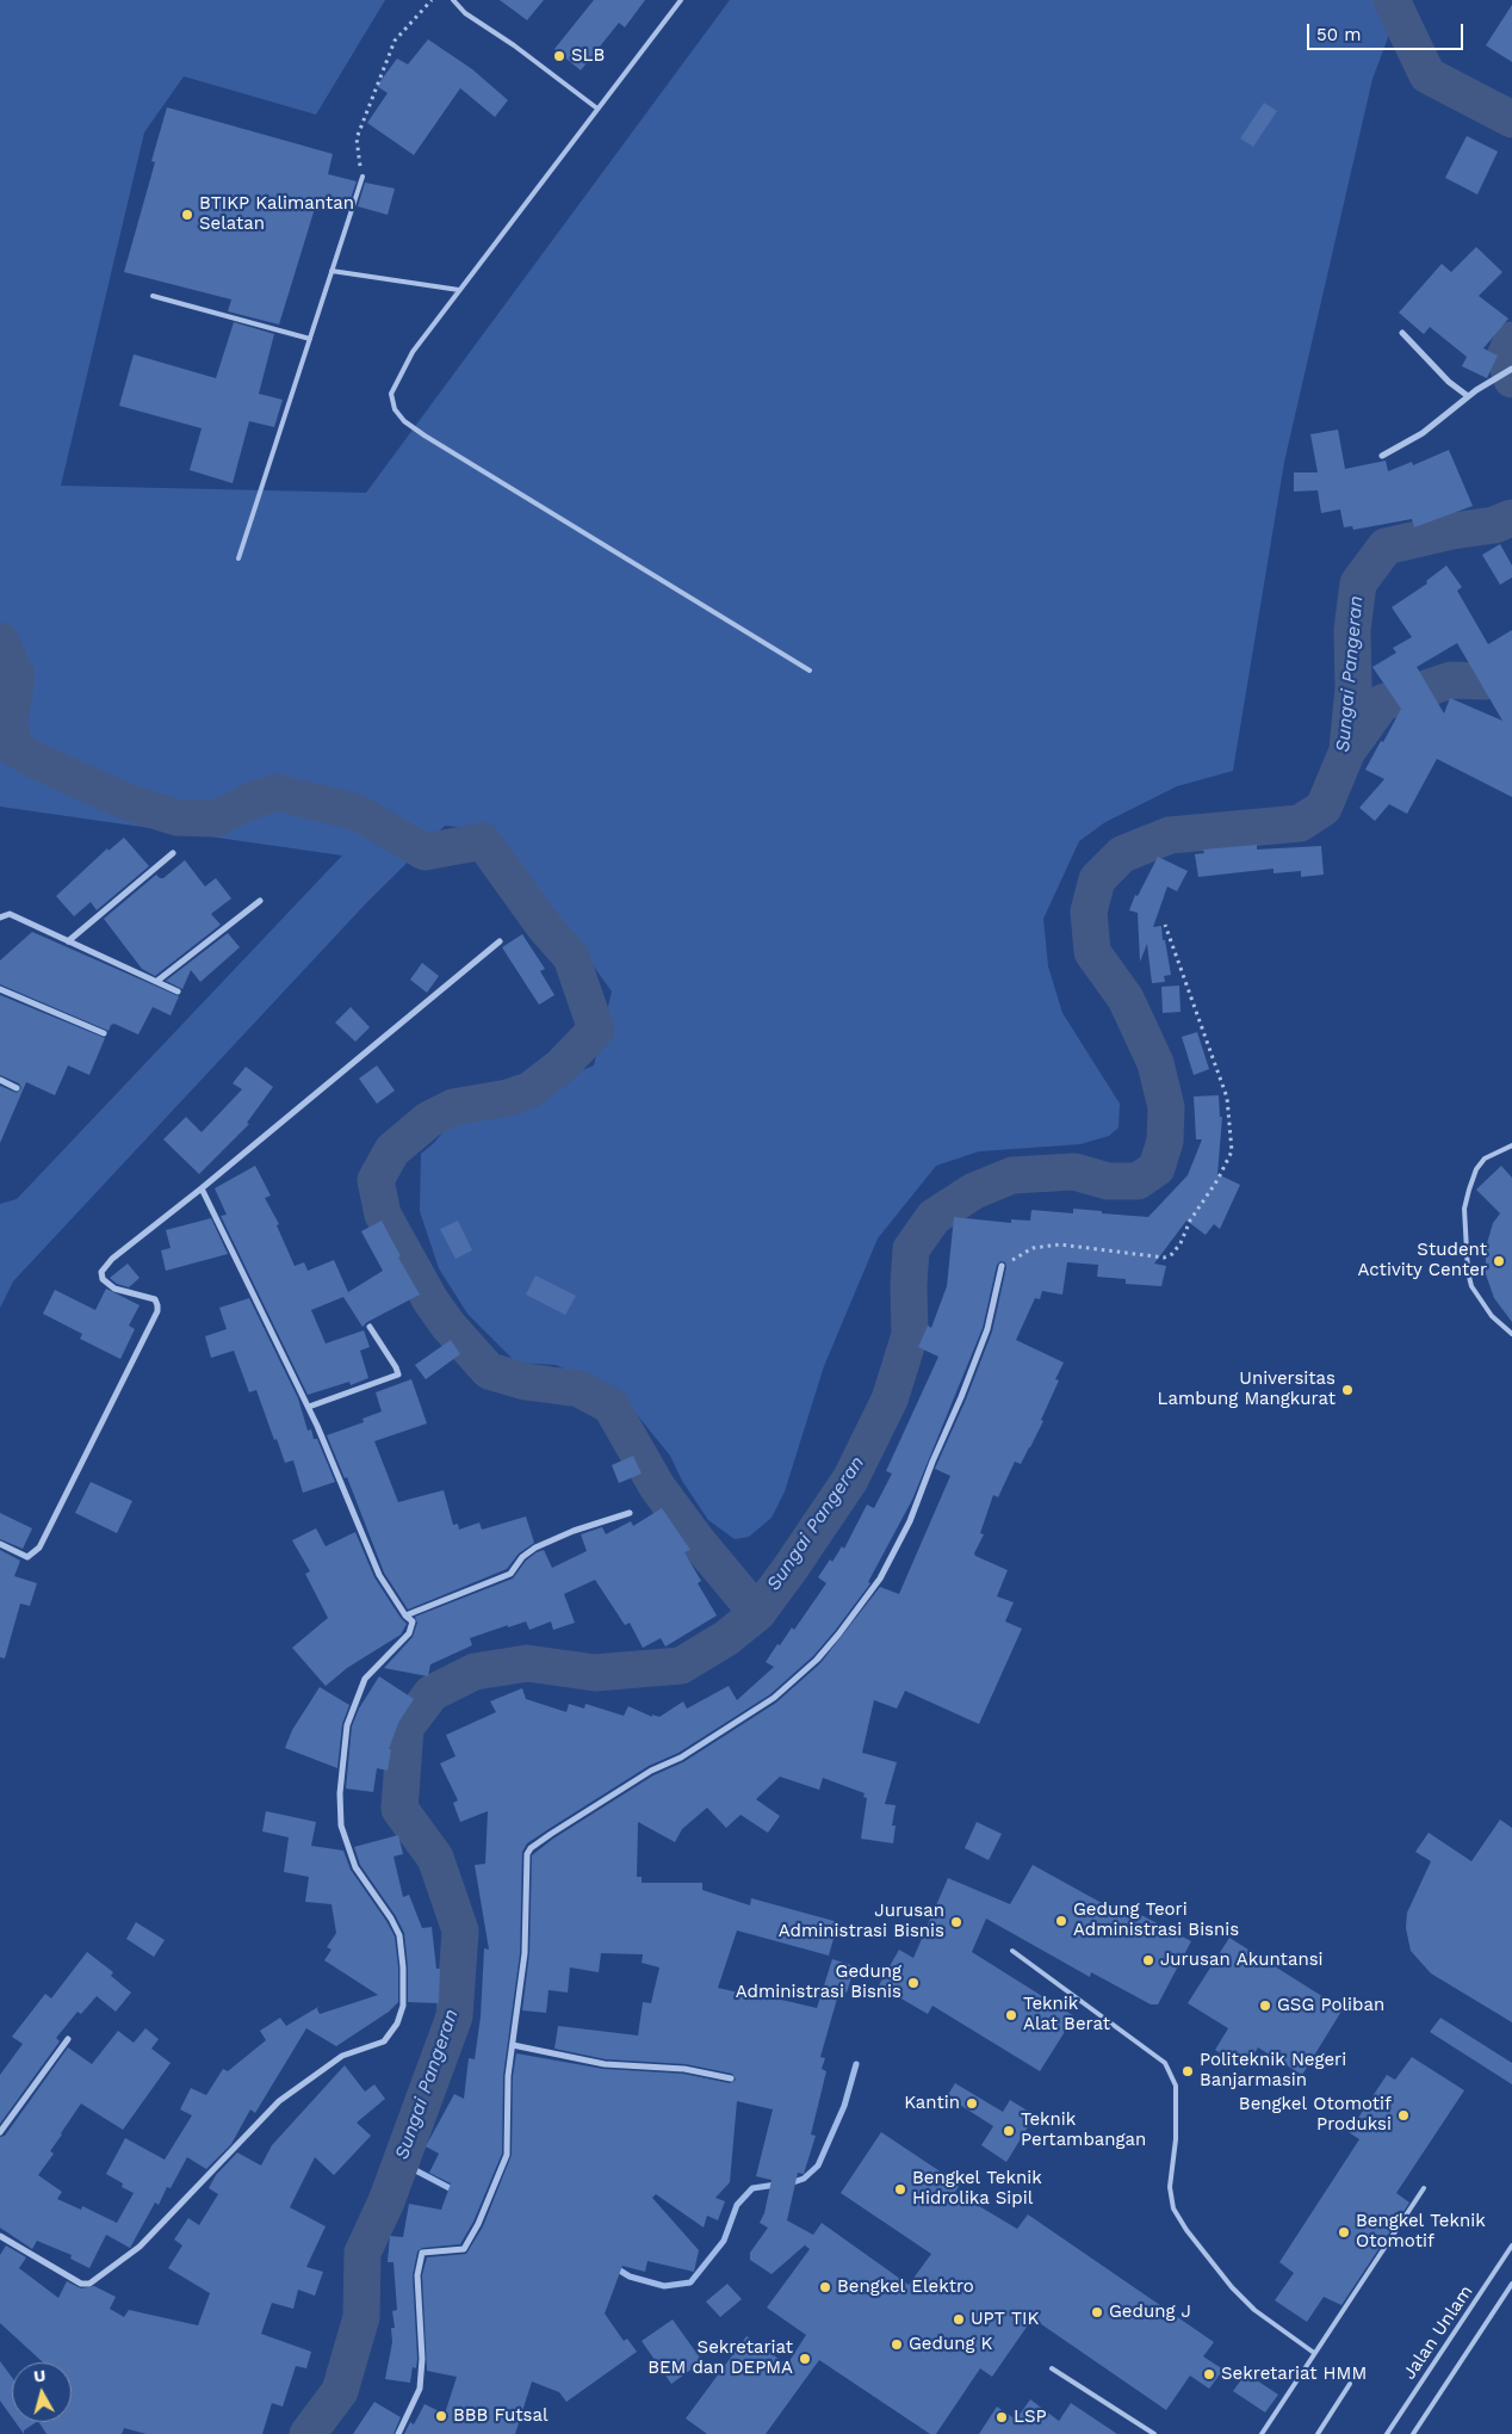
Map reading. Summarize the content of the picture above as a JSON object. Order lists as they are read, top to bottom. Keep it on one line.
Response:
{"streets":{"lane":["Jalan Unlam"]},"water":["Sungai Pangeran"],"places":["SLB","BTIKP Kalimantan Selatan","Student Activity Center","Universitas Lambung Mangkurat","Gedung Teori Administrasi Bisnis","Jurusan Administrasi Bisnis","Jurusan Akuntansi","Gedung Administrasi Bisnis","GSG Poliban","Teknik Alat Berat","Politeknik Negeri Banjarmasin","Kantin","Bengkel Otomotif Produksi","Teknik Pertambangan","Bengkel Teknik Hidrolika Sipil","Bengkel Teknik Otomotif","Bengkel Elektro","Gedung J","UPT TIK","Gedung K","Sekretariat BEM dan DEPMA","Sekretariat HMM","BBB Futsal","LSP"],"scale_bar":"50 m","north":"top"}
